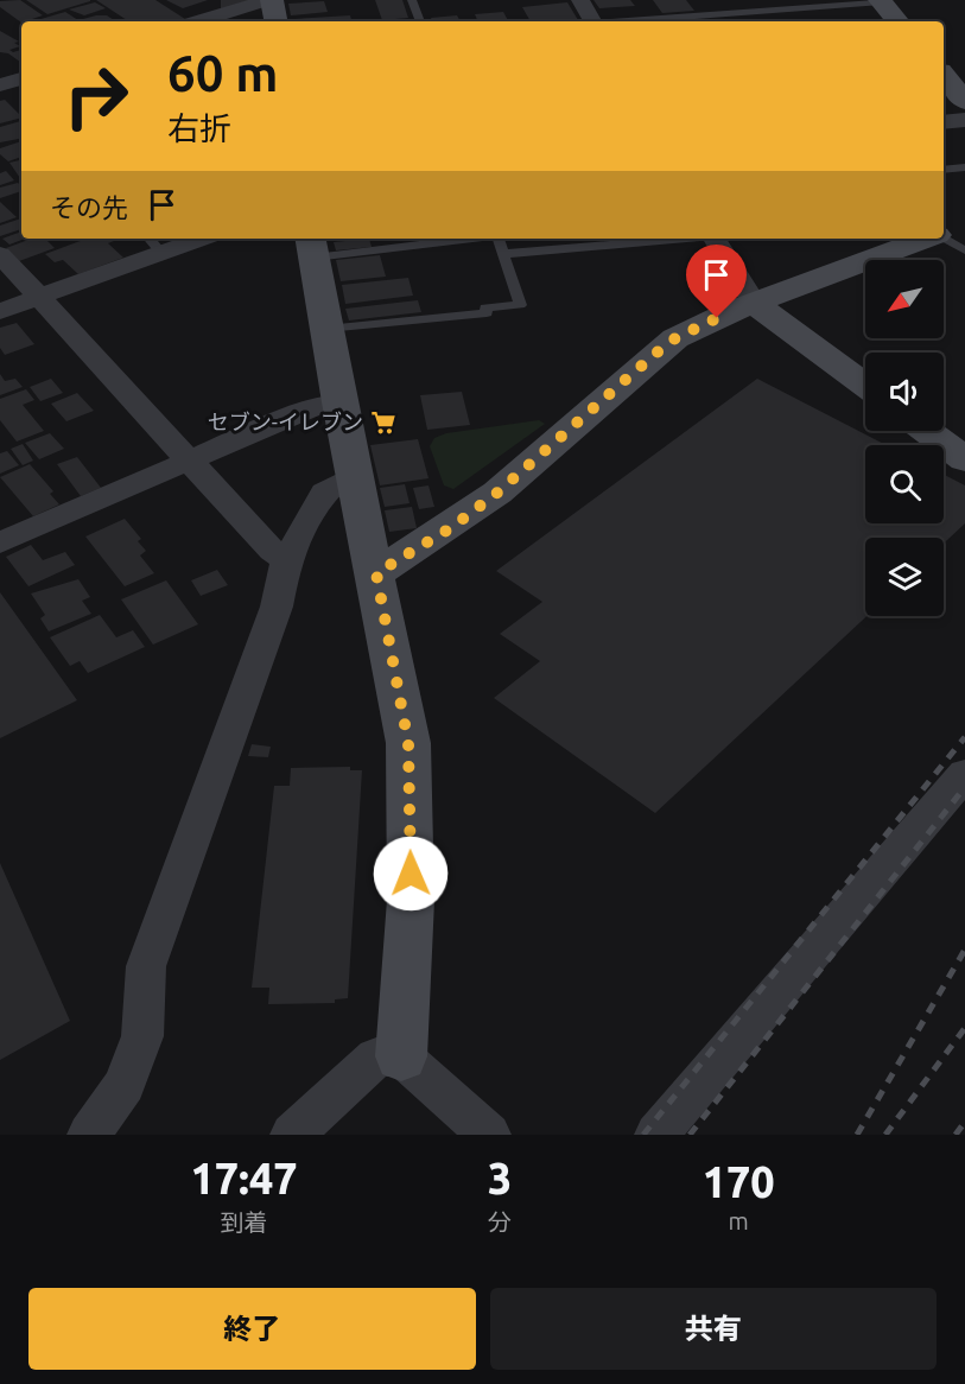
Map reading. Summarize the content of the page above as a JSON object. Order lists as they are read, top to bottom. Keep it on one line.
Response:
{"places":{"supermarket":["セブン-イレブン"]},"north":"bottom left","page":{"turn":["60 m","右折"],"then":"その先","eta":["17:47","到着","3","分","170","m"],"buttons":["終了","共有"]}}
